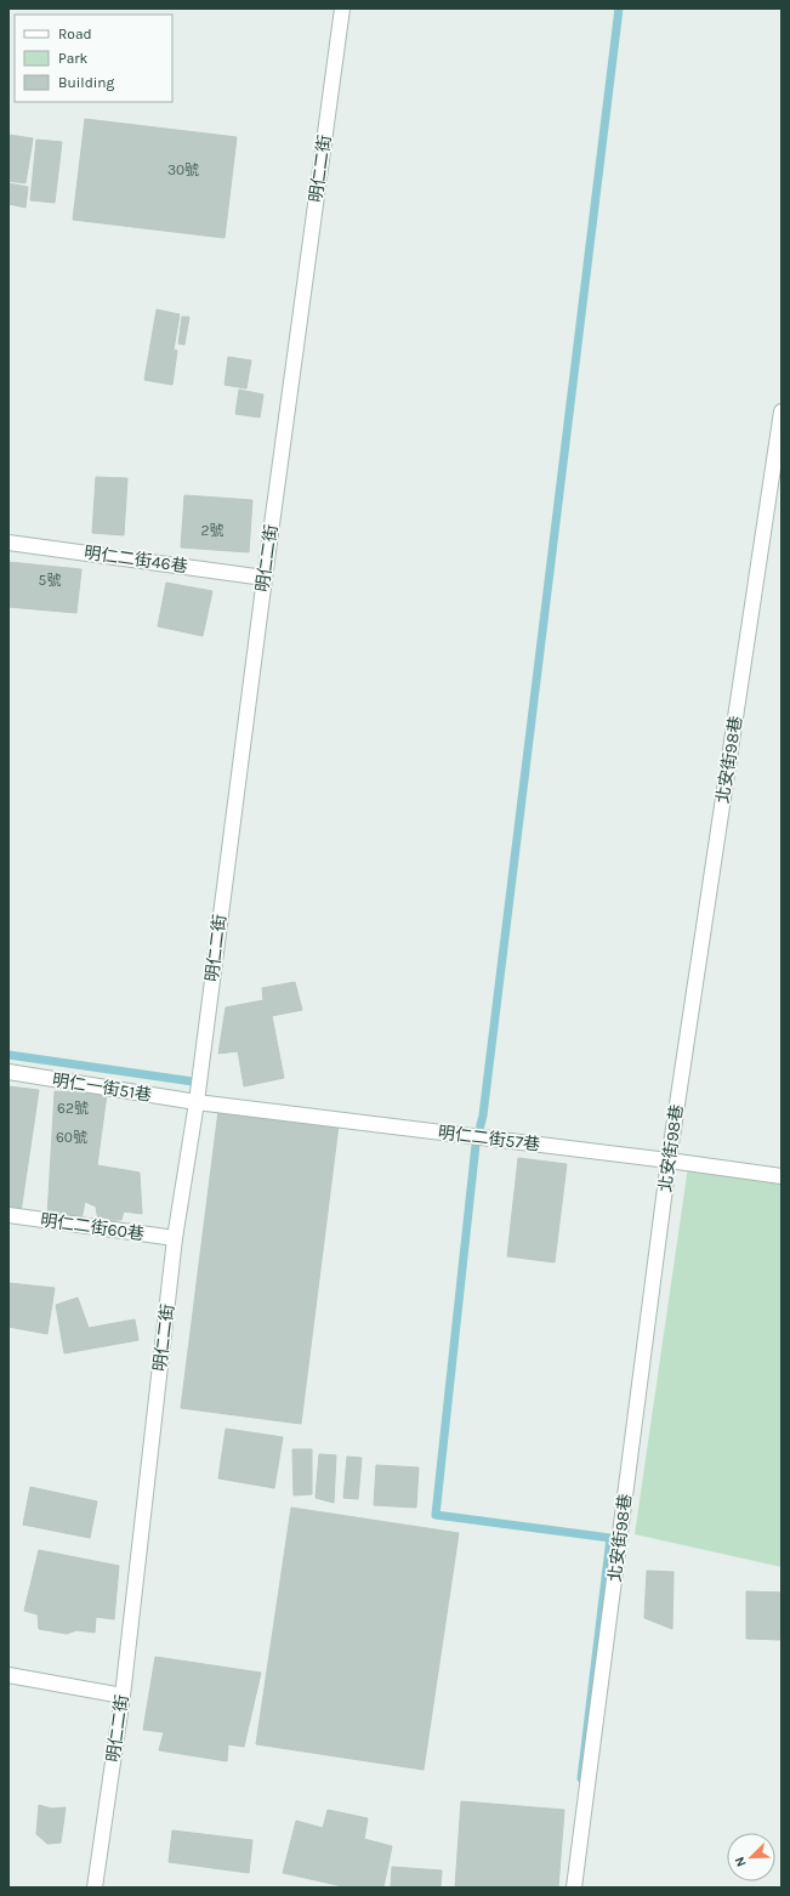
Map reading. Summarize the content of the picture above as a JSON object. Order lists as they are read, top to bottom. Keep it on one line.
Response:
{"streets":{"street":["明仁二街","明仁二街46巷","北安街98巷","明仁一街51巷","明仁二街57巷","明仁二街60巷"]},"crossings":[["明仁二街","明仁二街46巷"],["明仁二街","明仁一街51巷"],["明仁二街","明仁二街57巷"],["明仁二街","明仁二街60巷"],["北安街98巷","明仁二街57巷"],["明仁一街51巷","明仁二街57巷"]],"house_numbers":["30號","2號","5號","62號","60號"],"legend":["Road","Park","Building"],"north":"bottom left"}
